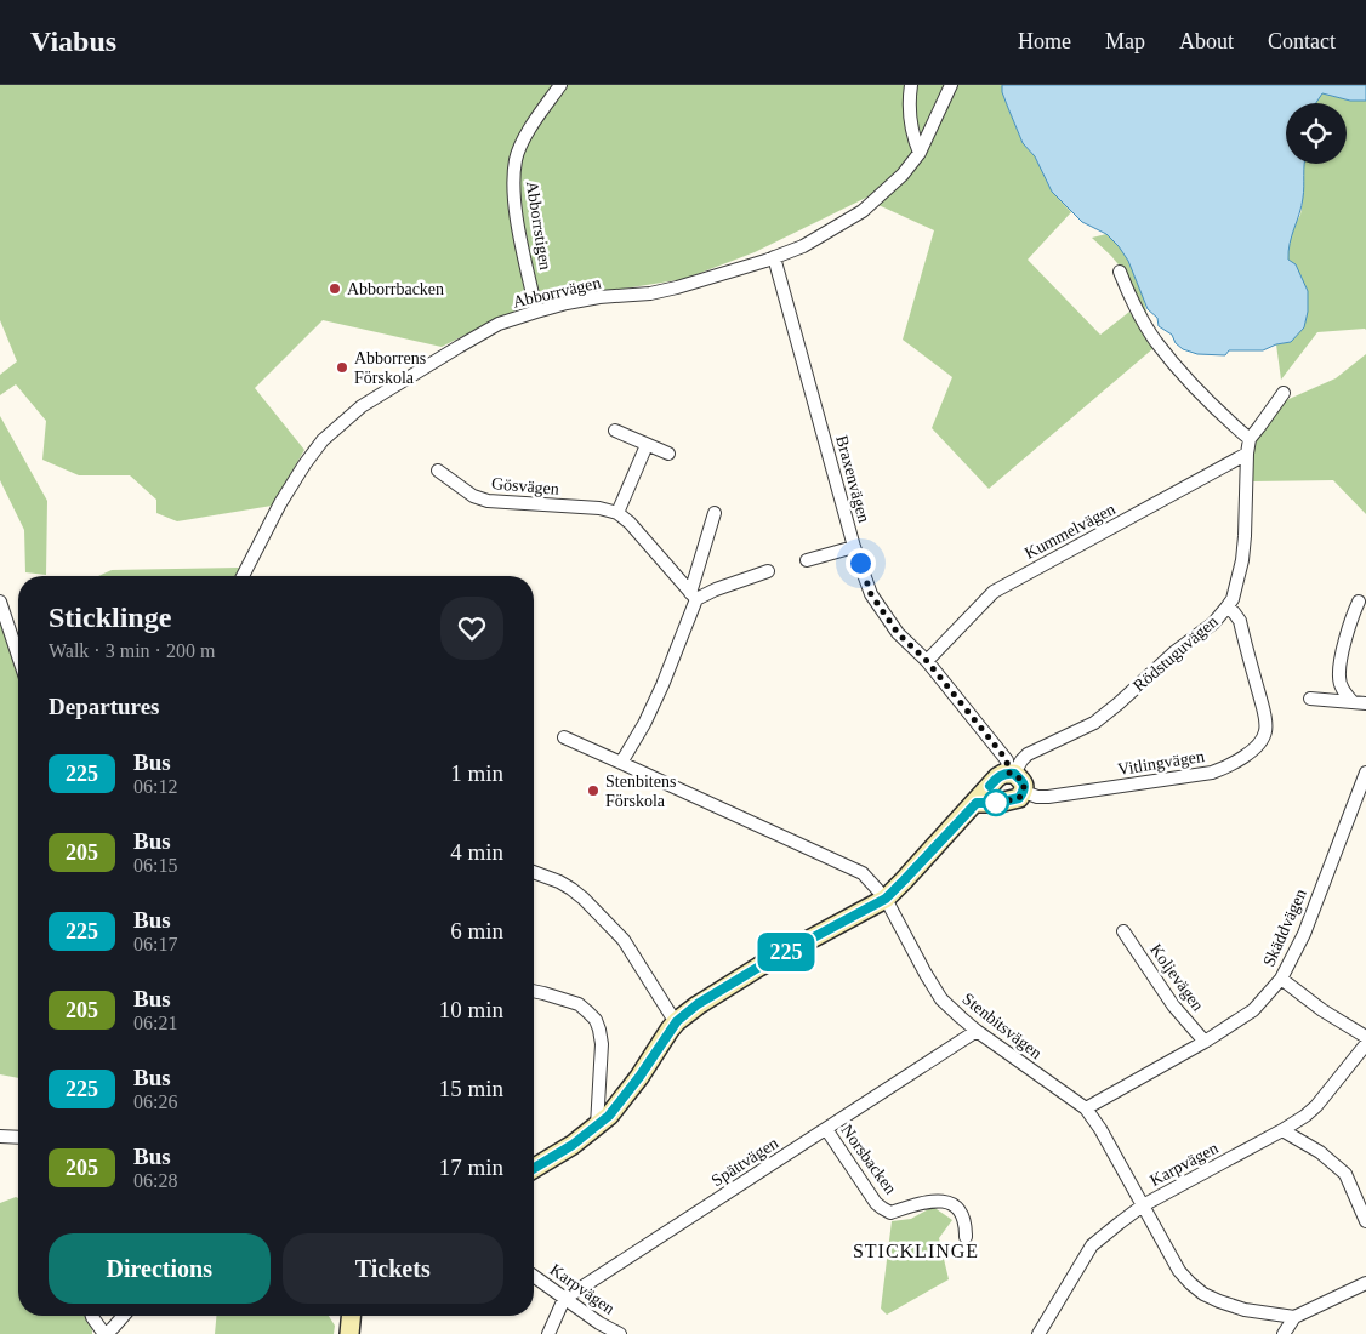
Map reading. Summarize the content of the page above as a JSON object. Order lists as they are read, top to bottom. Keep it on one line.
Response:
{"streets":{"street":["Abborrstigen","Abborrvägen","Braxenvägen","Gösvägen","Kummelvägen","Rödstuguvägen","Vitlingvägen","Skäddvägen","Koljevägen","Stenbitsvägen","Norsbacken","Spättvägen","Karpvägen"]},"crossings":[["Abborrstigen","Abborrvägen"],["Abborrvägen","Braxenvägen"],["Braxenvägen","Kummelvägen"],["Braxenvägen","Rödstuguvägen"],["Kummelvägen","Rödstuguvägen"],["Rödstuguvägen","Vitlingvägen"],["Rödstuguvägen","Stenbitsvägen"],["Skäddvägen","Koljevägen"],["Skäddvägen","Stenbitsvägen"],["Stenbitsvägen","Spättvägen"],["Stenbitsvägen","Karpvägen"],["Norsbacken","Spättvägen"],["Spättvägen","Karpvägen"]],"districts":["STICKLINGE"],"places":["Abborrbacken","Abborrens Förskola","Stenbitens Förskola"],"lines":["bus line 225"],"page":{"header":"Viabus","nav":["Home","Map","About","Contact"],"on_map":"225","heading":[["Sticklinge","Walk · 3 min · 200 m"],"Departures"],"list":[{"mark":"225","name":"Bus","note":"06:12","value":"1 min"},{"mark":"205","name":"Bus","note":"06:15","value":"4 min"},{"mark":"225","name":"Bus","note":"06:17","value":"6 min"},{"mark":"205","name":"Bus","note":"06:21","value":"10 min"},{"mark":"225","name":"Bus","note":"06:26","value":"15 min"},{"mark":"205","name":"Bus","note":"06:28","value":"17 min"}],"buttons":["Directions","Tickets"]}}
